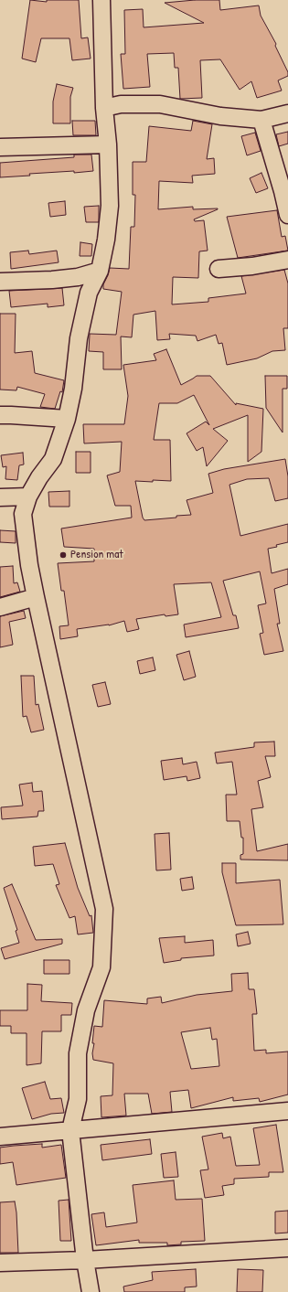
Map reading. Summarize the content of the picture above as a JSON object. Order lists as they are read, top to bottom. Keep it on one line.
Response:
{"places":["Pension mat"]}
